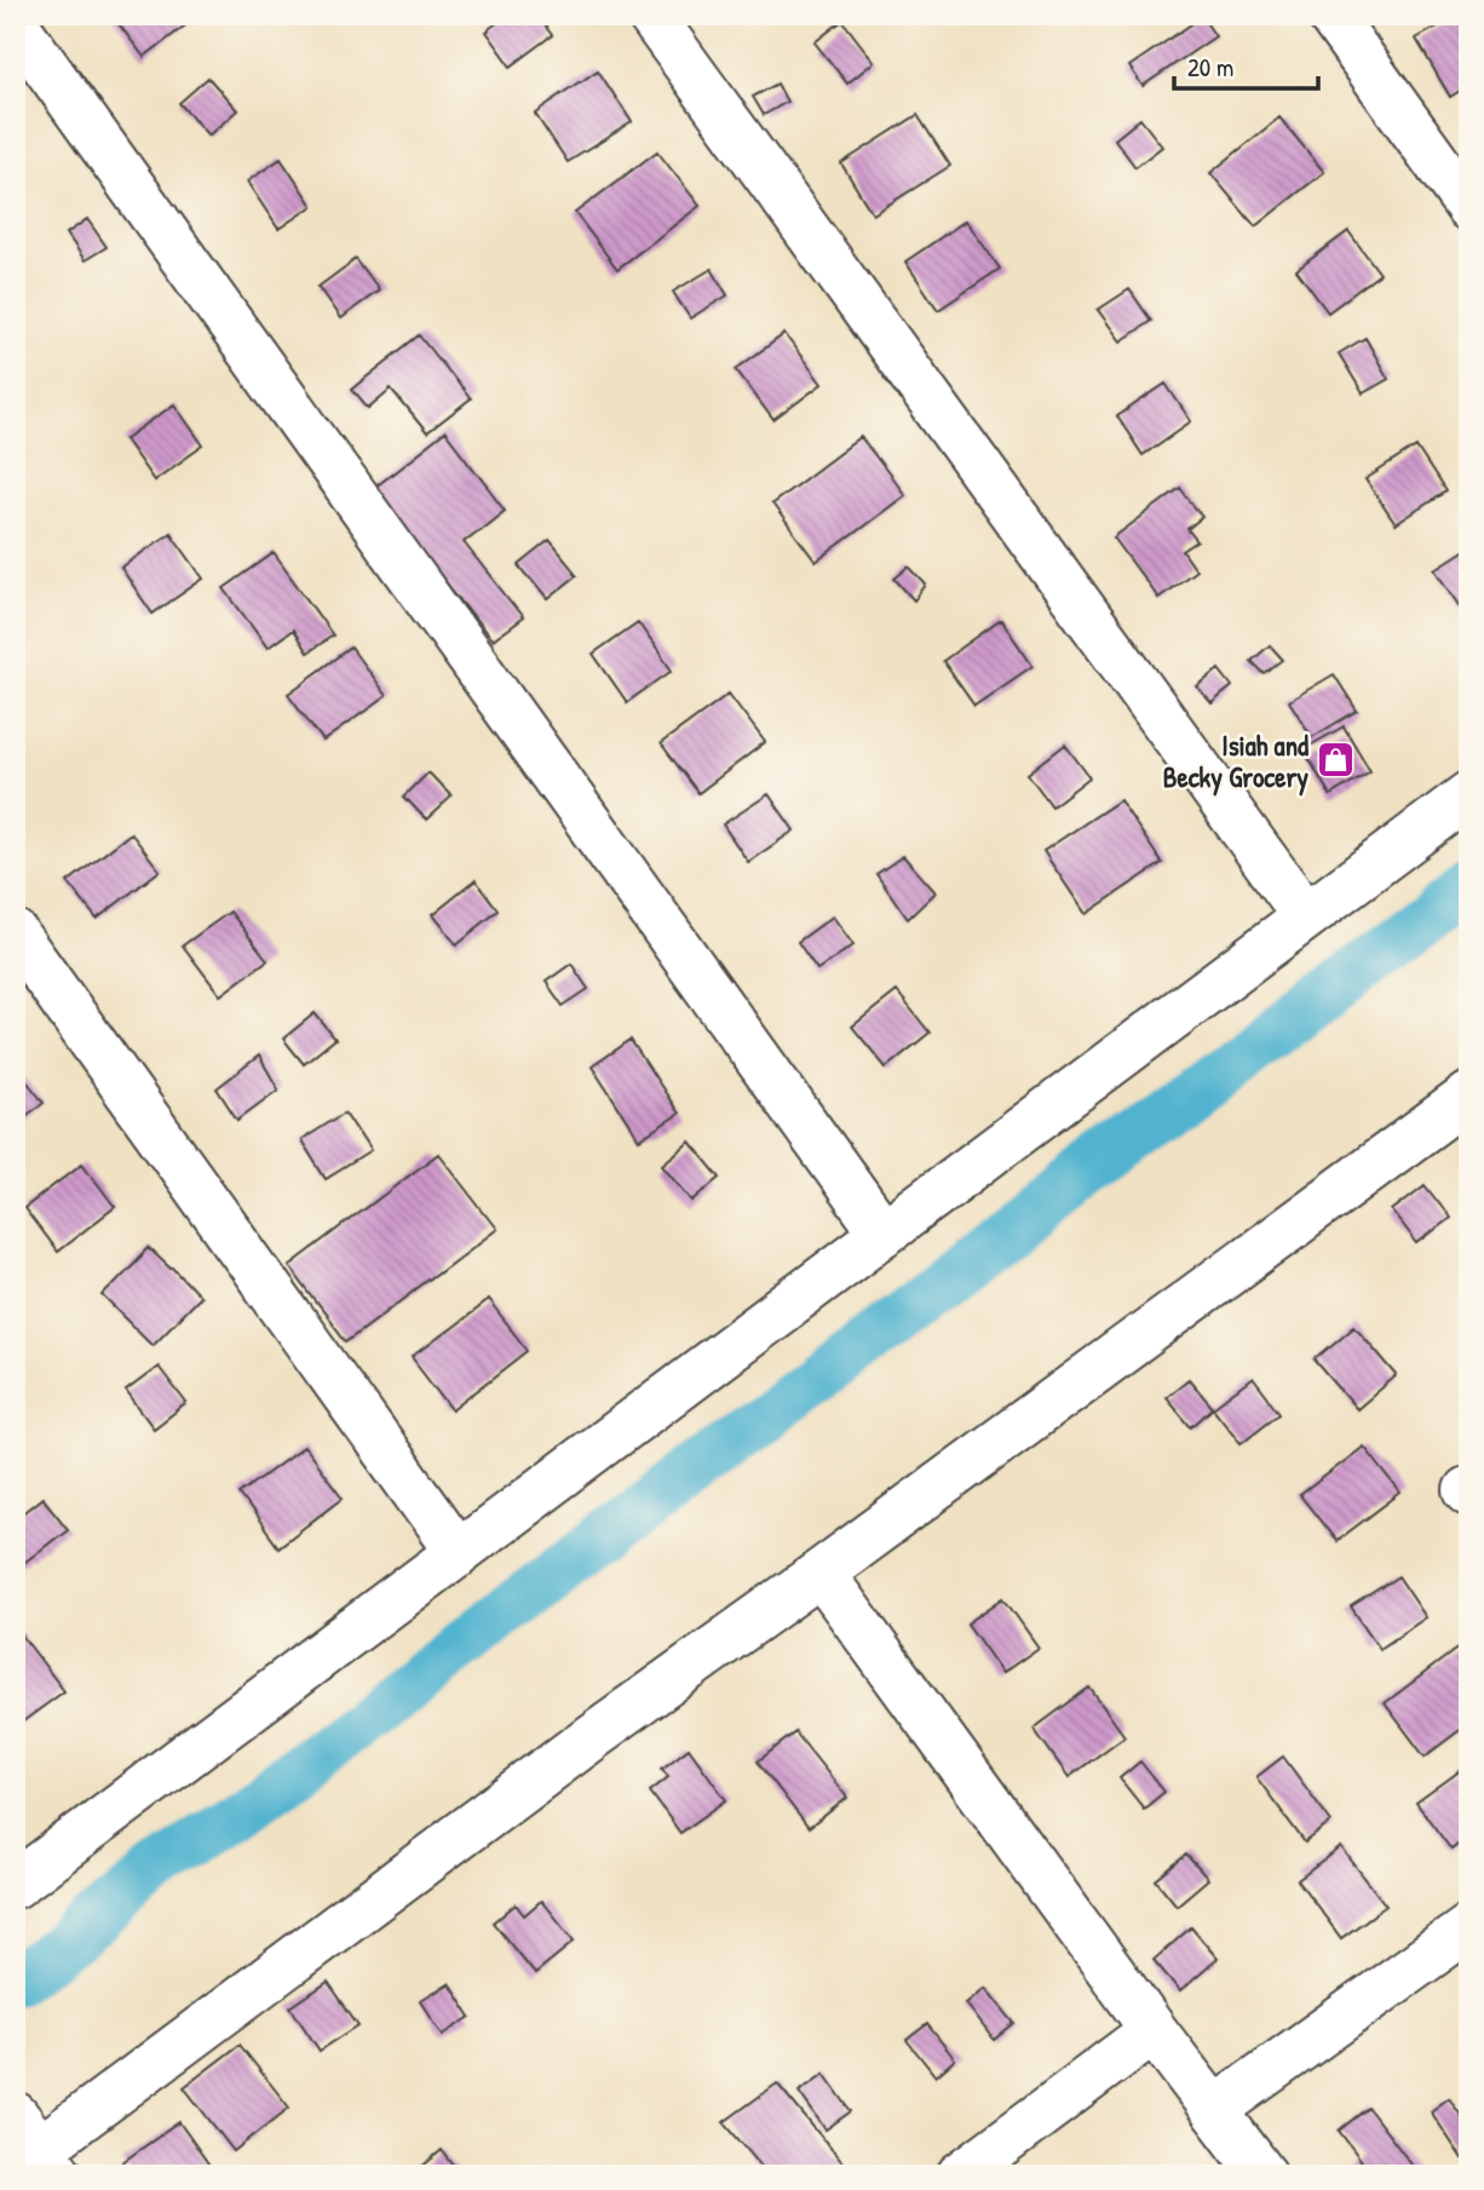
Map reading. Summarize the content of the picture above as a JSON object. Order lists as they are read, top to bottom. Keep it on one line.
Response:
{"places":{"shop":["Isiah and Becky Grocery"]},"scale_bar":"20 m"}
